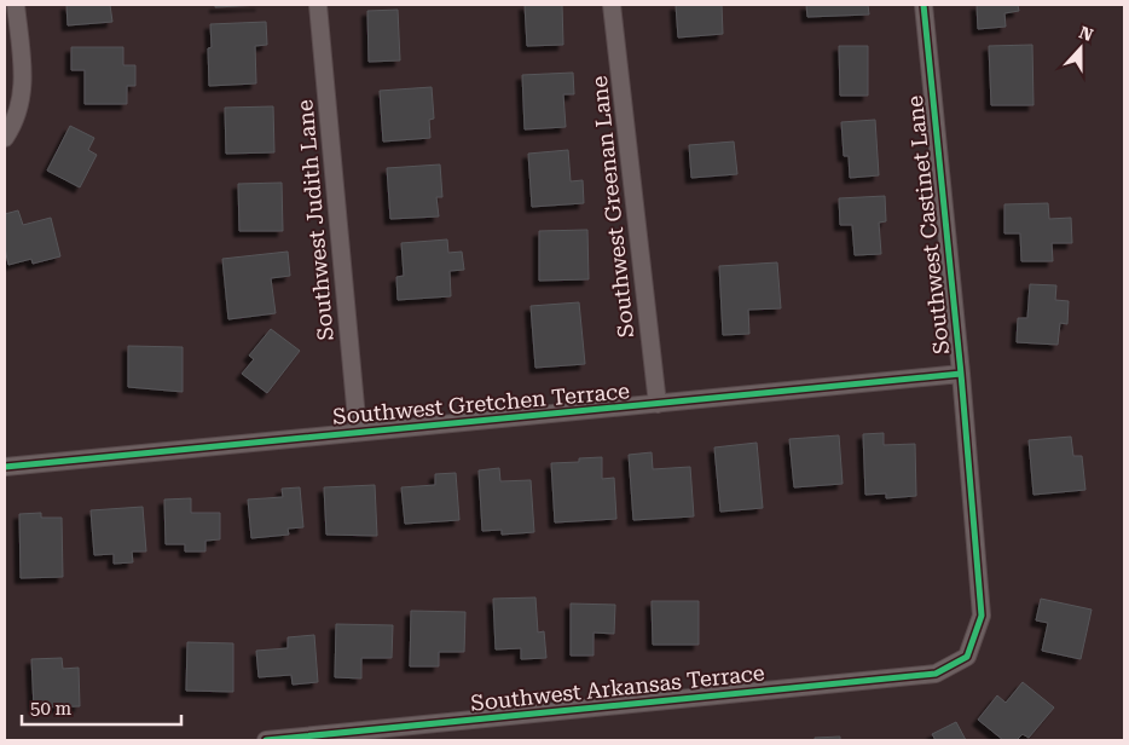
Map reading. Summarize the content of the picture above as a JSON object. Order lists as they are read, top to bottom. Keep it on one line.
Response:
{"streets":{"street":["Southwest Greenan Lane","Southwest Judith Lane","Southwest Castinet Lane","Southwest Gretchen Terrace","Southwest Arkansas Terrace"]},"crossings":[["Southwest Greenan Lane","Southwest Gretchen Terrace"],["Southwest Judith Lane","Southwest Gretchen Terrace"],["Southwest Castinet Lane","Southwest Gretchen Terrace"],["Southwest Castinet Lane","Southwest Arkansas Terrace"]],"scale_bar":"50 m","north":"top"}
